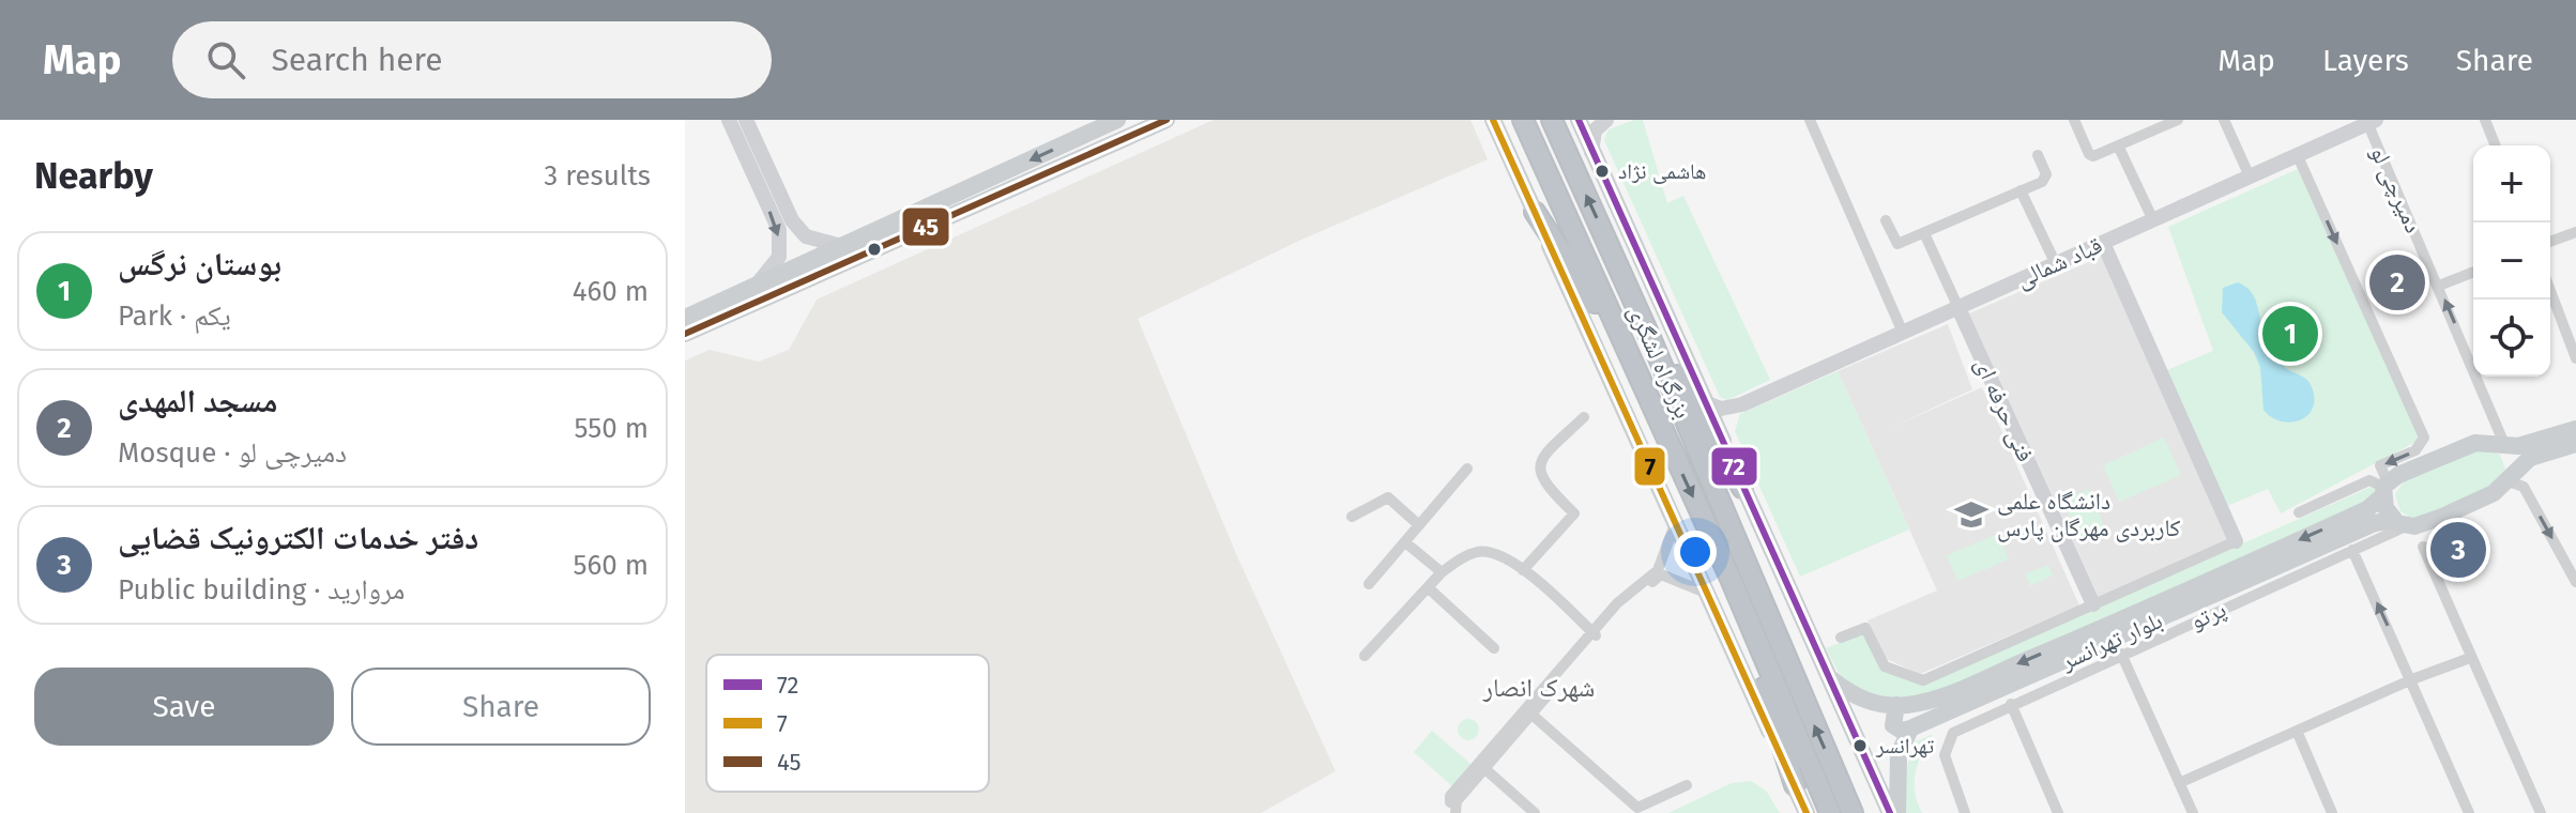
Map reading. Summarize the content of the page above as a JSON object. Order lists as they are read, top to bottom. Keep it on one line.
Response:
{"streets":{"highway":["بزرگراه لشگری"],"main road":["بلوار تهرانسر"],"street":["دمیرچی لو","قباد شمالی","فنی حرفه ای","پرتو"]},"crossings":[["دمیرچی لو","قباد شمالی"],["دمیرچی لو","بلوار تهرانسر"],["قباد شمالی","فنی حرفه ای"],["پرتو","بلوار تهرانسر"]],"one_way":["دمیرچی لو"],"districts":["شهرک انصار"],"places":{"other":["هاشمی نژاد","تهرانسر"],"school or university":["دانشگاه علمی کاربردی مهرگان پارس"]},"lines":["transit line 72","transit line 7","transit line 45"],"legend":["72","7","45"],"page":{"header":"Map","search":"Search here","nav":["Map","Layers","Share"],"heading":["Nearby","3 results"],"map_buttons":["+","−"],"list":[{"mark":"1","name":"بوستان نرگس","note":"Park · یکم","value":"460 m"},{"mark":"2","name":"مسجد المهدی","note":"Mosque · دمیرچی لو","value":"550 m"},{"mark":"3","name":"دفتر خدمات الکترونیک قضایی","note":"Public building · مروارید","value":"560 m"}],"pins":["2","1","3"],"buttons":["Save","Share"]}}
